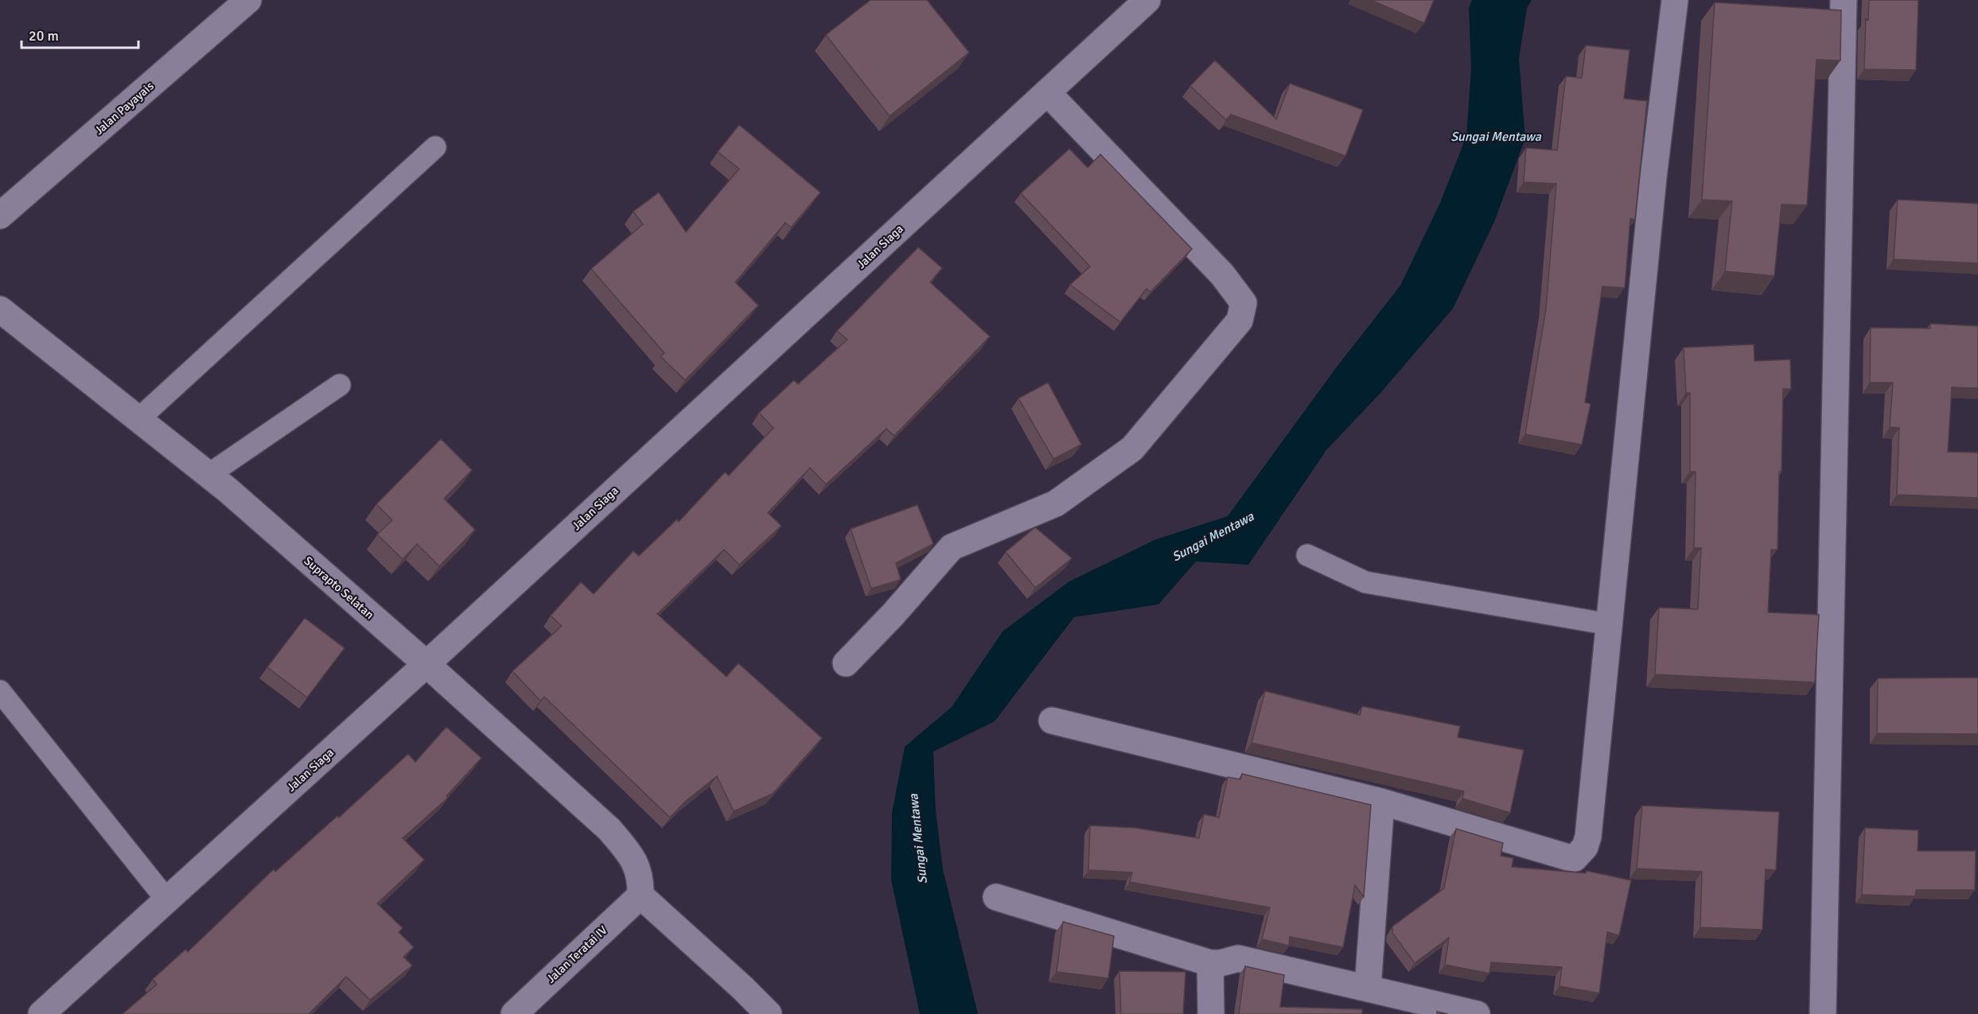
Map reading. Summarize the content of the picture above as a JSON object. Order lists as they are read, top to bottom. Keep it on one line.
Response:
{"streets":{"street":["Jalan Payayais","Jalan Siaga","Suprapto Selatan","Jalan Teratai IV"]},"crossings":[["Jalan Siaga","Suprapto Selatan"],["Suprapto Selatan","Jalan Teratai IV"]],"water":["Sungai Mentawa"],"scale_bar":"20 m"}
